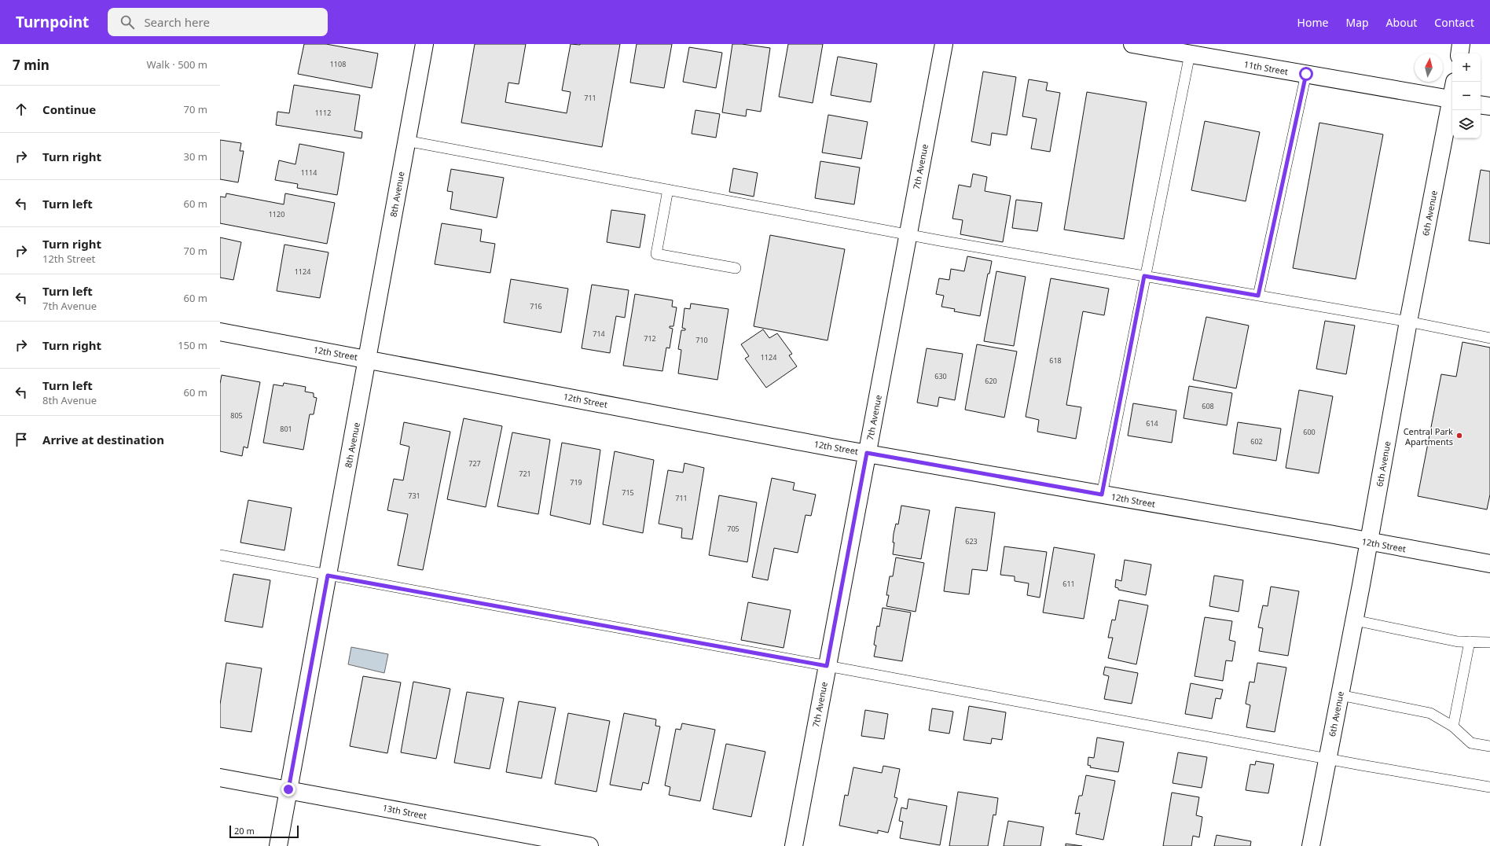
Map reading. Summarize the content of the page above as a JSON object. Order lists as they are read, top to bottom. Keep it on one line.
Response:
{"streets":{"street":["11th Street","7th Avenue","8th Avenue","6th Avenue","12th Street","13th Street"]},"crossings":[["7th Avenue","12th Street"],["8th Avenue","12th Street"],["8th Avenue","13th Street"],["6th Avenue","12th Street"]],"places":["Central Park Apartments"],"house_numbers":["1108","711","1112","1114","1120","1124","716","714","712","710","1124","618","630","620","608","805","614","801","600","602","727","721","719","715","731","711","705","623","611"],"scale_bar":"20 m","north":"top","page":{"header":"Turnpoint","search":"Search here","nav":["Home","Map","About","Contact"],"heading":["7 min","Walk · 500 m"],"map_buttons":["+","−"],"list":[["Continue","70 m"],["Turn right","30 m"],["Turn left","60 m"],["Turn right","12th Street","70 m"],["Turn left","7th Avenue","60 m"],["Turn right","150 m"],["Turn left","8th Avenue","60 m"],"Arrive at destination"],"scale":"20 m"}}
